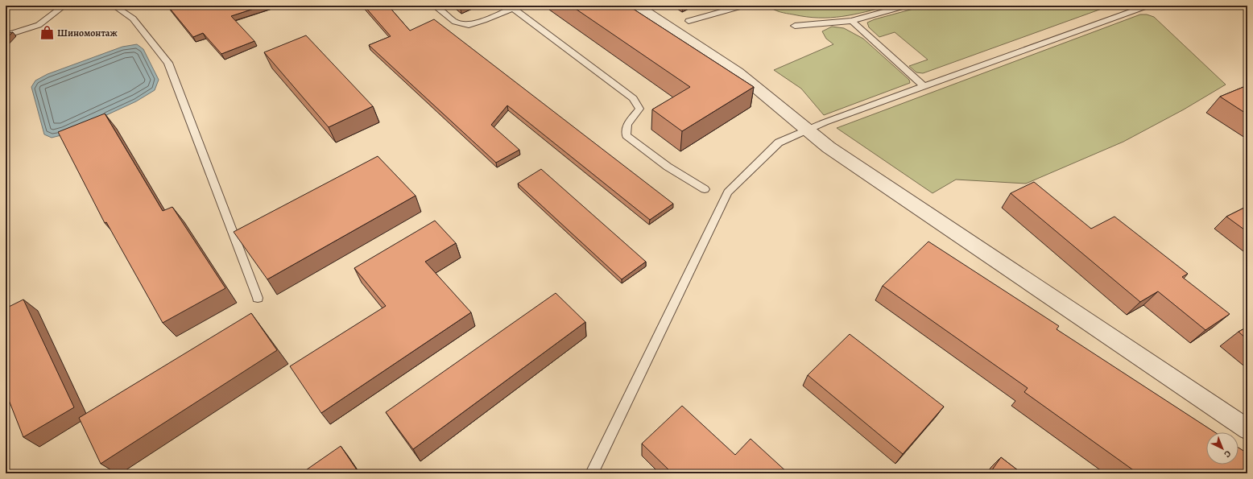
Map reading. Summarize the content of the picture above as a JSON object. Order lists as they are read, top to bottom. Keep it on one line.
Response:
{"places":{"shop":["Шиномонтаж"]},"north":"bottom right"}
